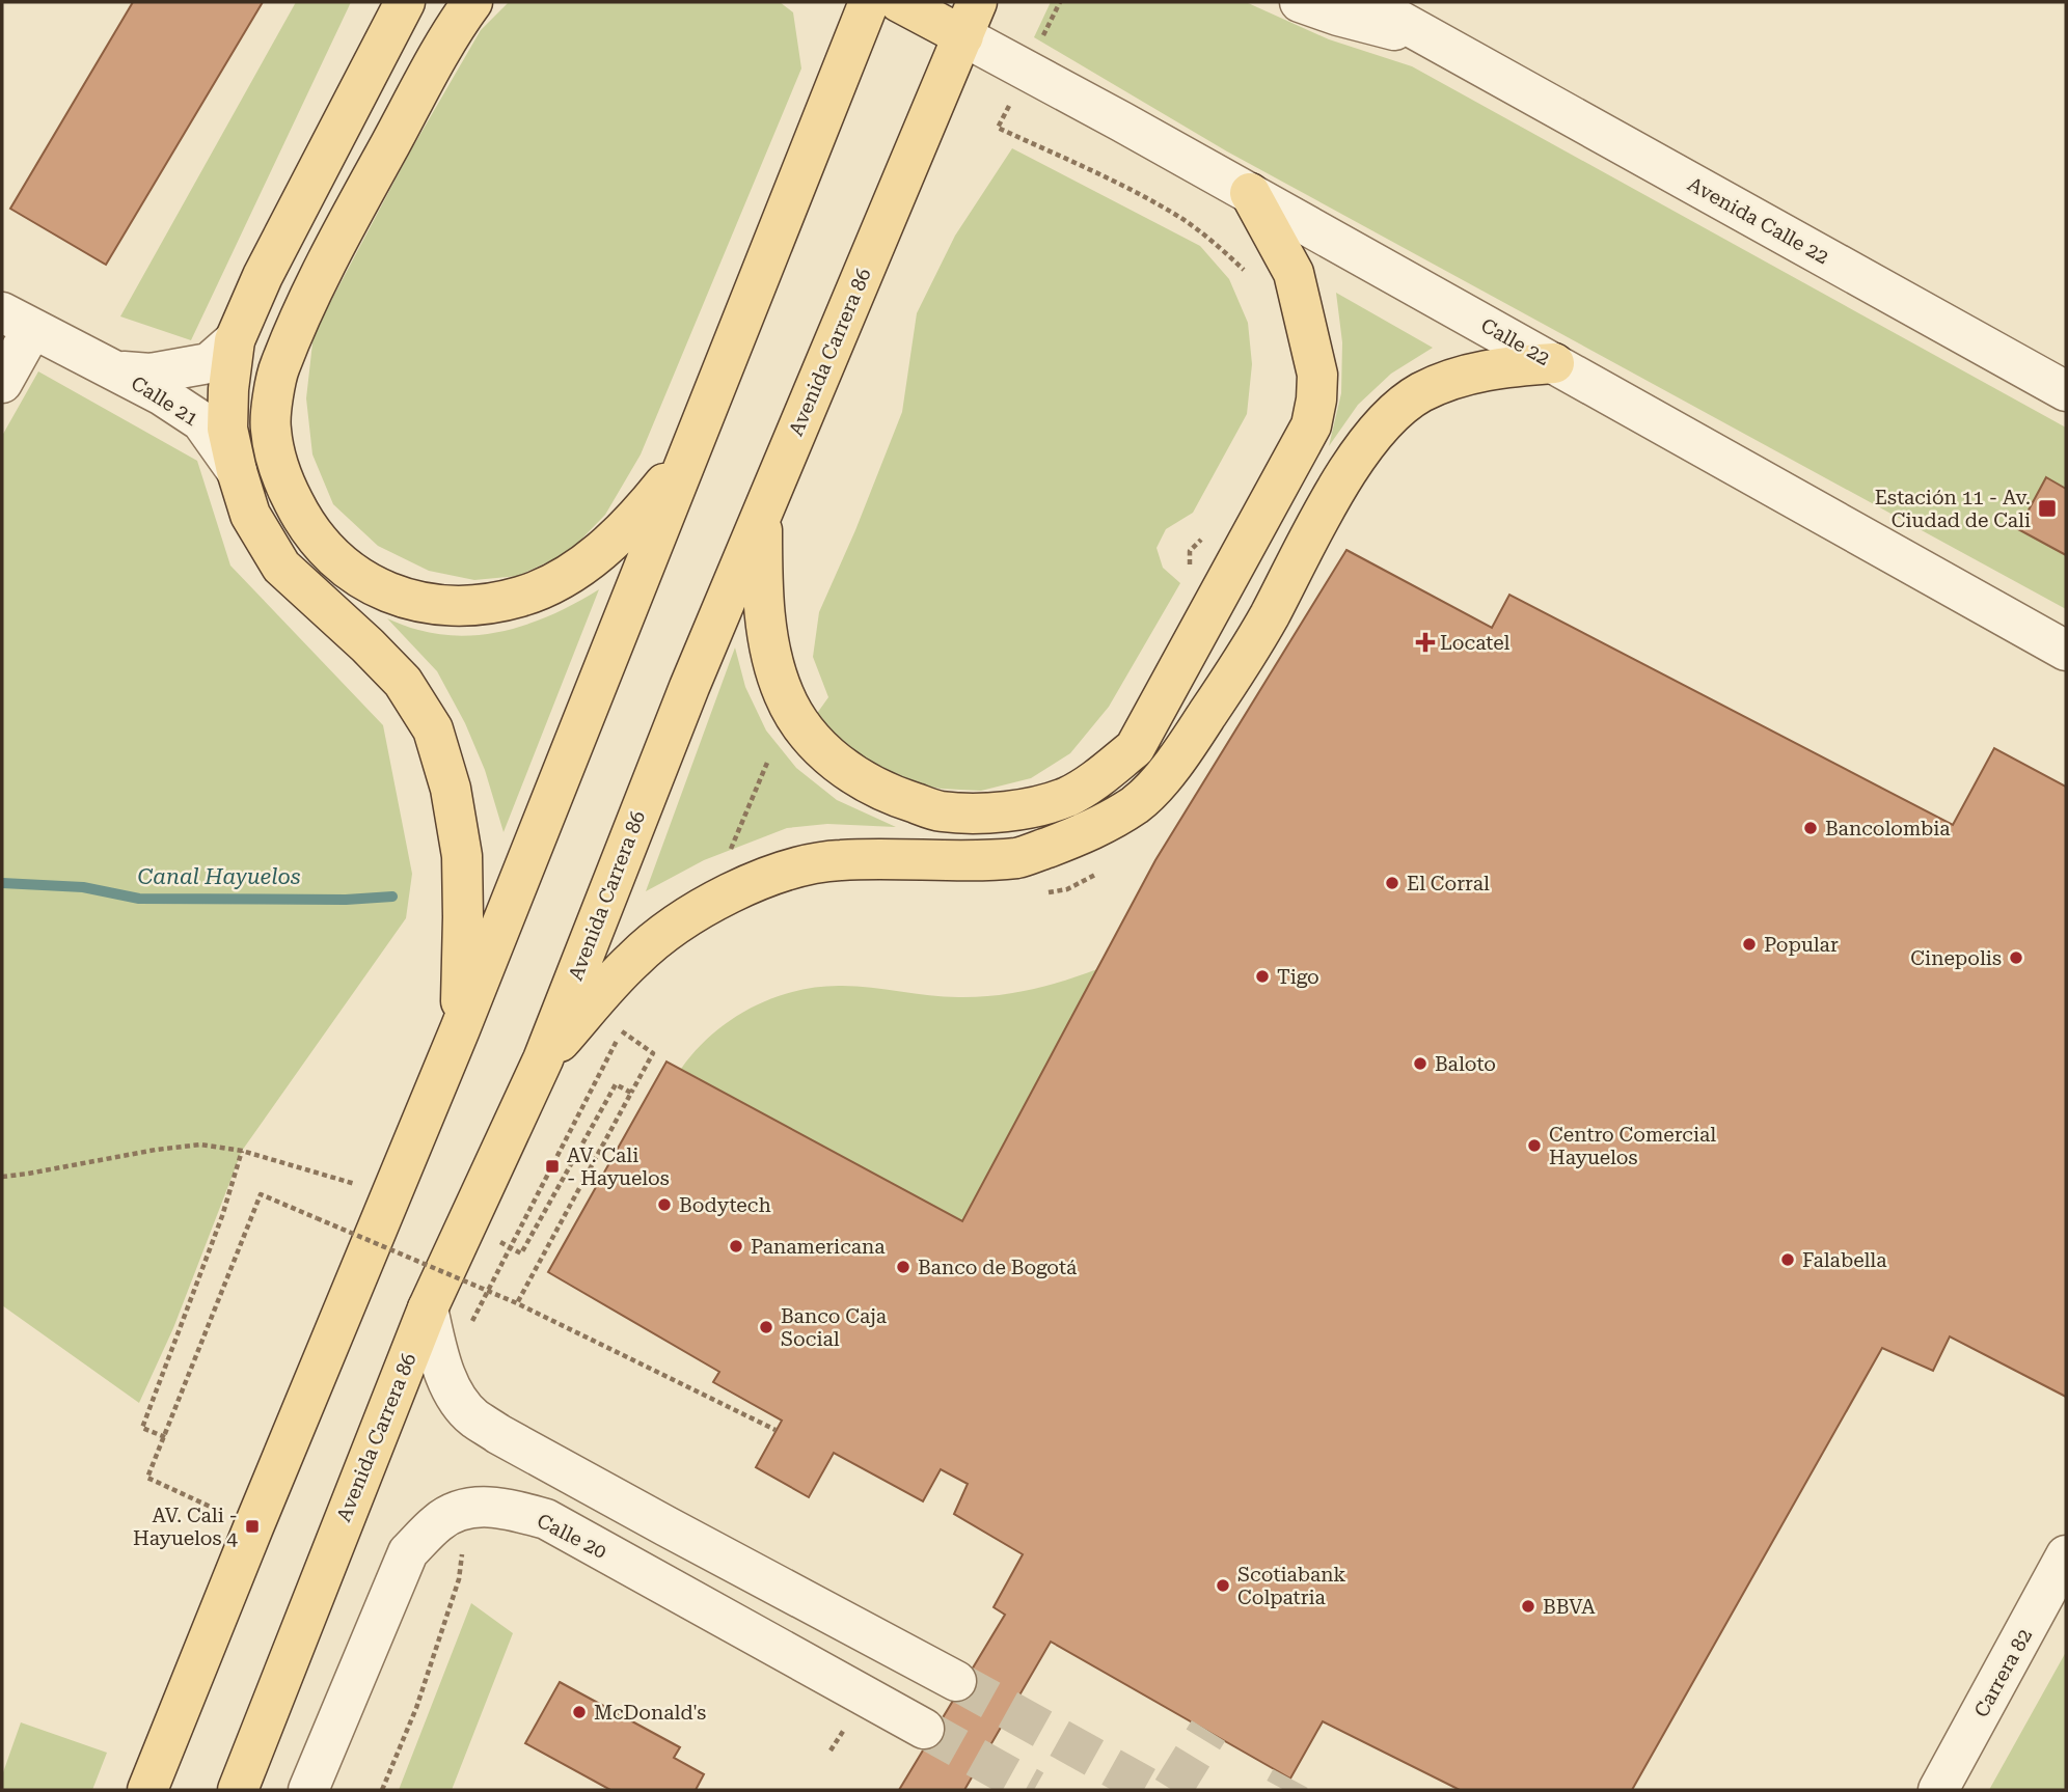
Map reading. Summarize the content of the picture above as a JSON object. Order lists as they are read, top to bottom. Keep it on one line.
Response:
{"streets":{"main road":["Avenida Carrera 86"],"street":["Avenida Calle 22","Calle 22","Calle 21","Calle 20","Carrera 82"]},"crossings":[["Calle 22","Avenida Carrera 86"]],"water":["Canal Hayuelos"],"places":{"transit":["Estación 11 - Av. Ciudad de Cali","AV. Cali - Hayuelos","AV. Cali - Hayuelos 4"],"health":["Locatel"],"other":["Bancolombia","El Corral","Popular","Cinepolis","Tigo","Baloto","Centro Comercial Hayuelos","Bodytech","Panamericana","Falabella","Banco de Bogotá","Banco Caja Social","Scotiabank Colpatria","BBVA","McDonald's"]}}
